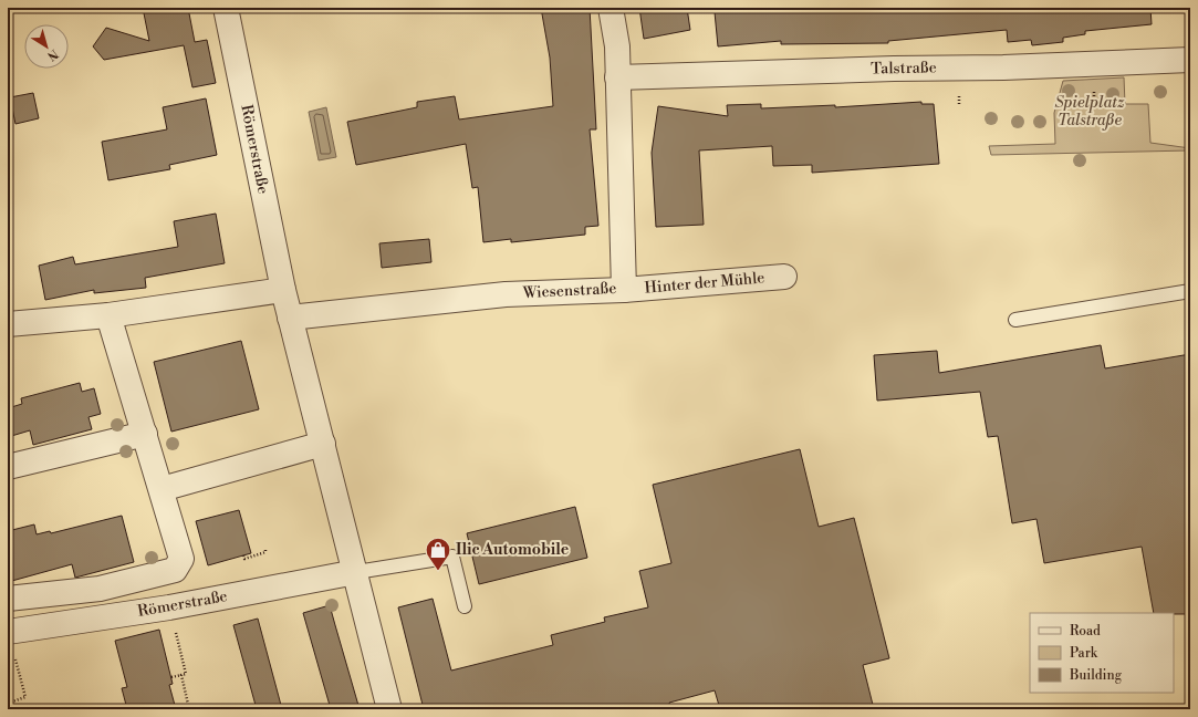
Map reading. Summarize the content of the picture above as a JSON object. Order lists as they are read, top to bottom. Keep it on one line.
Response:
{"streets":{"street":["Talstraße","Römerstraße","Hinter der Mühle","Wiesenstraße"]},"crossings":[["Talstraße","Wiesenstraße"],["Römerstraße","Wiesenstraße"],["Hinter der Mühle","Wiesenstraße"]],"parks":["Spielplatz Talstraße"],"places":{"shop":["Ilic Automobile"]},"legend":["Road","Park","Building"],"north":"bottom right"}
